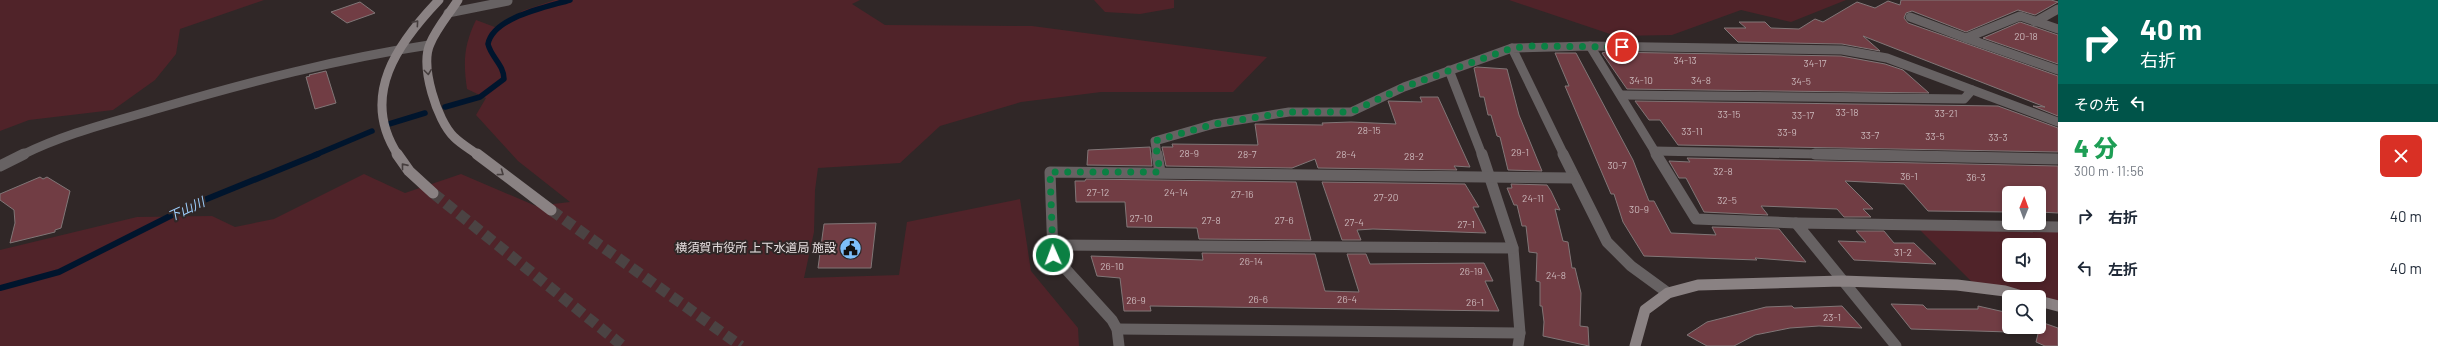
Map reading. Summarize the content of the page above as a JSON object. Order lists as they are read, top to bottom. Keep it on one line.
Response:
{"water":["下山川"],"places":{"public building":["横須賀市役所 上下水道局 施設"]},"house_numbers":["20-18","34-13","34-17","34-10","34-8","34-5","33-18","33-21","33-15","33-17","28-15","33-11","33-9","33-7","33-5","33-3","29-1","28-9","28-7","28-4","28-2","30-7","32-8","36-1","36-3","27-12","24-14","27-16","27-20","24-11","32-5","30-9","27-10","27-8","27-6","27-4","27-1","31-2","26-14","26-10","26-19","24-8","26-6","26-4","26-9","26-1","23-1"],"north":"top","page":{"turn":["40 m","右折"],"then":"その先","heading":["4 分","300 m · 11:56"],"list":[{"name":"右折","value":"40 m"},{"name":"左折","value":"40 m"}]}}
